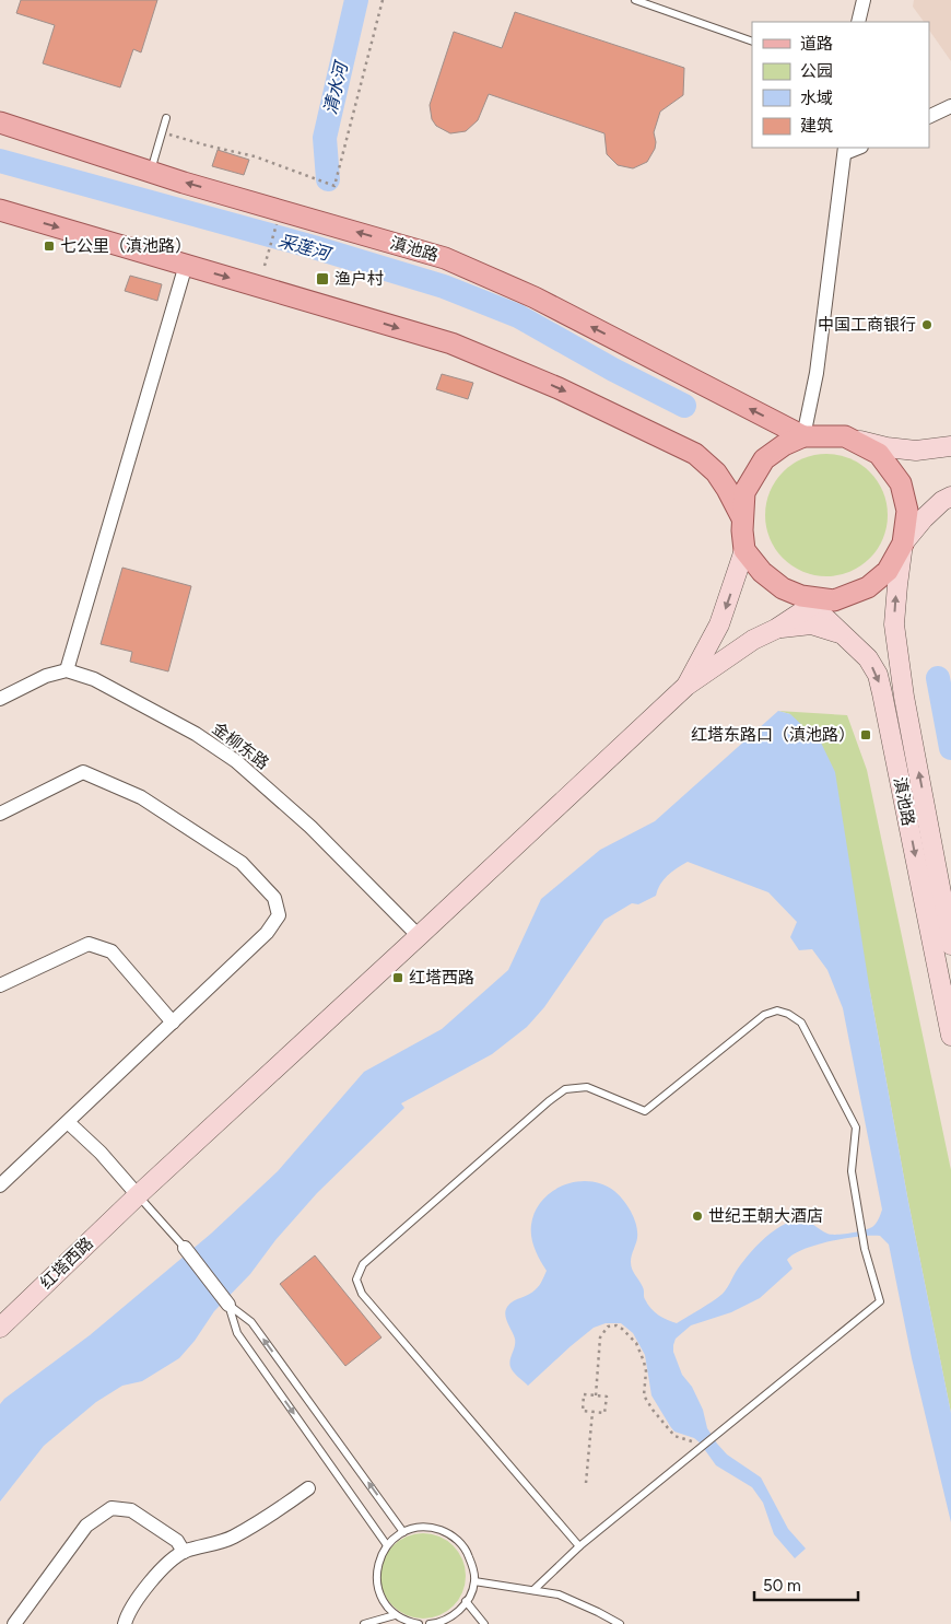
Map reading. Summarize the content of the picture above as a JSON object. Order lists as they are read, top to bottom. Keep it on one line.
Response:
{"streets":{"main road":["滇池路"],"street":["金柳东路","红塔西路"]},"crossings":[["金柳东路","红塔西路"]],"water":["清水河","采莲河"],"places":{"transit":["七公里（滇池路）","渔户村","红塔东路口（滇池路）","红塔西路"],"other":["中国工商银行","世纪王朝大酒店"]},"legend":["道路","公园","水域","建筑"],"scale_bar":"50 m"}
